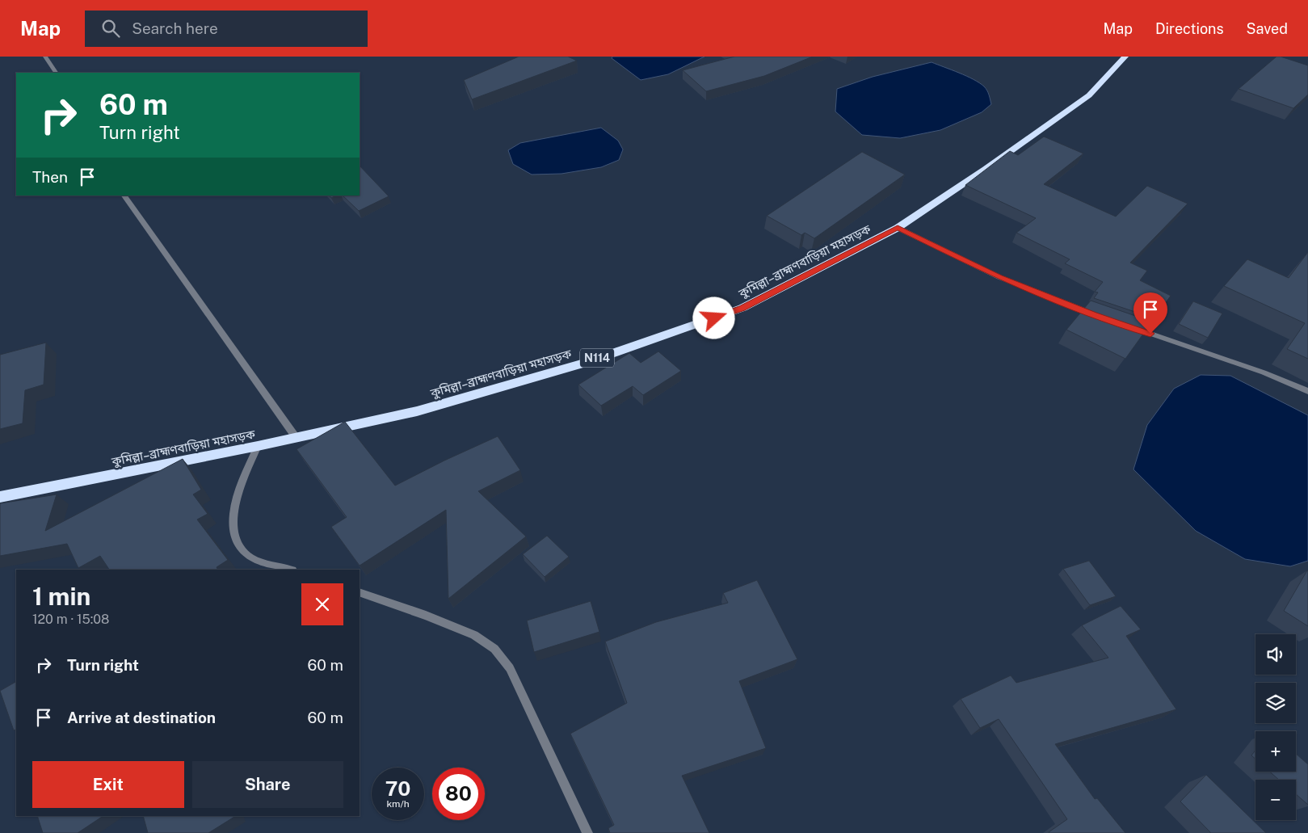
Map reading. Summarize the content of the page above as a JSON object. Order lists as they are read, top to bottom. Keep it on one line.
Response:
{"streets":{"highway":["কুমিল্লা–ব্রাহ্মণবাড়িয়া মহাসড়ক","N114"]},"page":{"header":"Map","search":"Search here","nav":["Map","Directions","Saved"],"turn":["60 m","Turn right"],"then":"Then","heading":["1 min","120 m · 15:08"],"map_buttons":["+","−"],"list":[{"name":"Turn right","value":"60 m"},{"name":"Arrive at destination","value":"60 m"}],"buttons":["Exit","Share"],"speed":"70 km/h","limit":"80"}}
